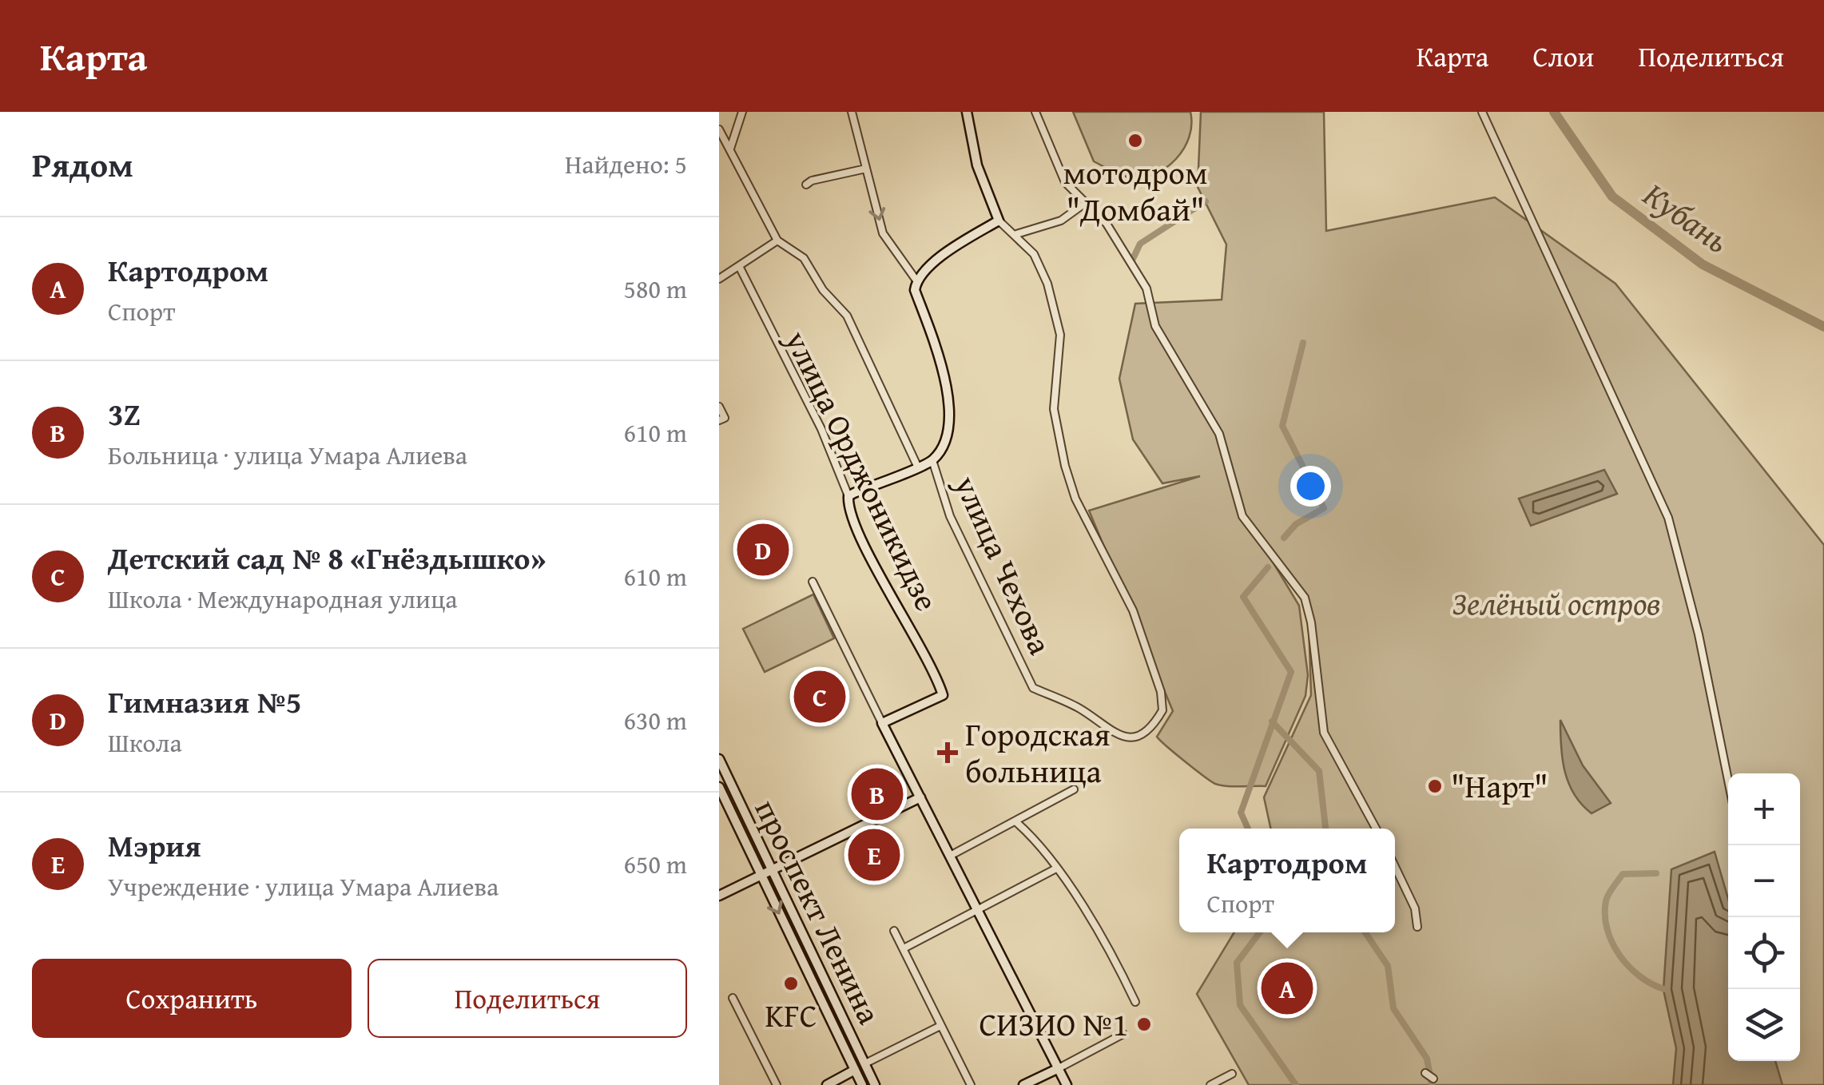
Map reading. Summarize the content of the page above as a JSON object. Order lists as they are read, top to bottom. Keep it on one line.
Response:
{"streets":{"main road":["улица Орджоникидзе","проспект Ленина"],"street":["улица Чехова"]},"water":["Кубань"],"parks":["Зелёный остров"],"places":{"other":["мотодром \"Домбай\"","\"Нарт\"","KFC","СИЗИО №1"],"health":["Городская больница"]},"page":{"header":"Карта","nav":["Карта","Слои","Поделиться"],"heading":["Рядом","Найдено: 5"],"list":[{"mark":"A","name":"Картодром","note":"Спорт","value":"580 m"},{"mark":"B","name":"3Z","note":"Больница · улица Умара Алиева","value":"610 m"},{"mark":"C","name":"Детский сад № 8 «Гнёздышко»","note":"Школа · Международная улица","value":"610 m"},{"mark":"D","name":"Гимназия №5","note":"Школа","value":"630 m"},{"mark":"E","name":"Мэрия","note":"Учреждение · улица Умара Алиева","value":"650 m"}],"pins":["D","C","B","E","A"],"map_buttons":["+","−"],"popup":["Картодром","Спорт"],"buttons":["Сохранить","Поделиться"]}}
